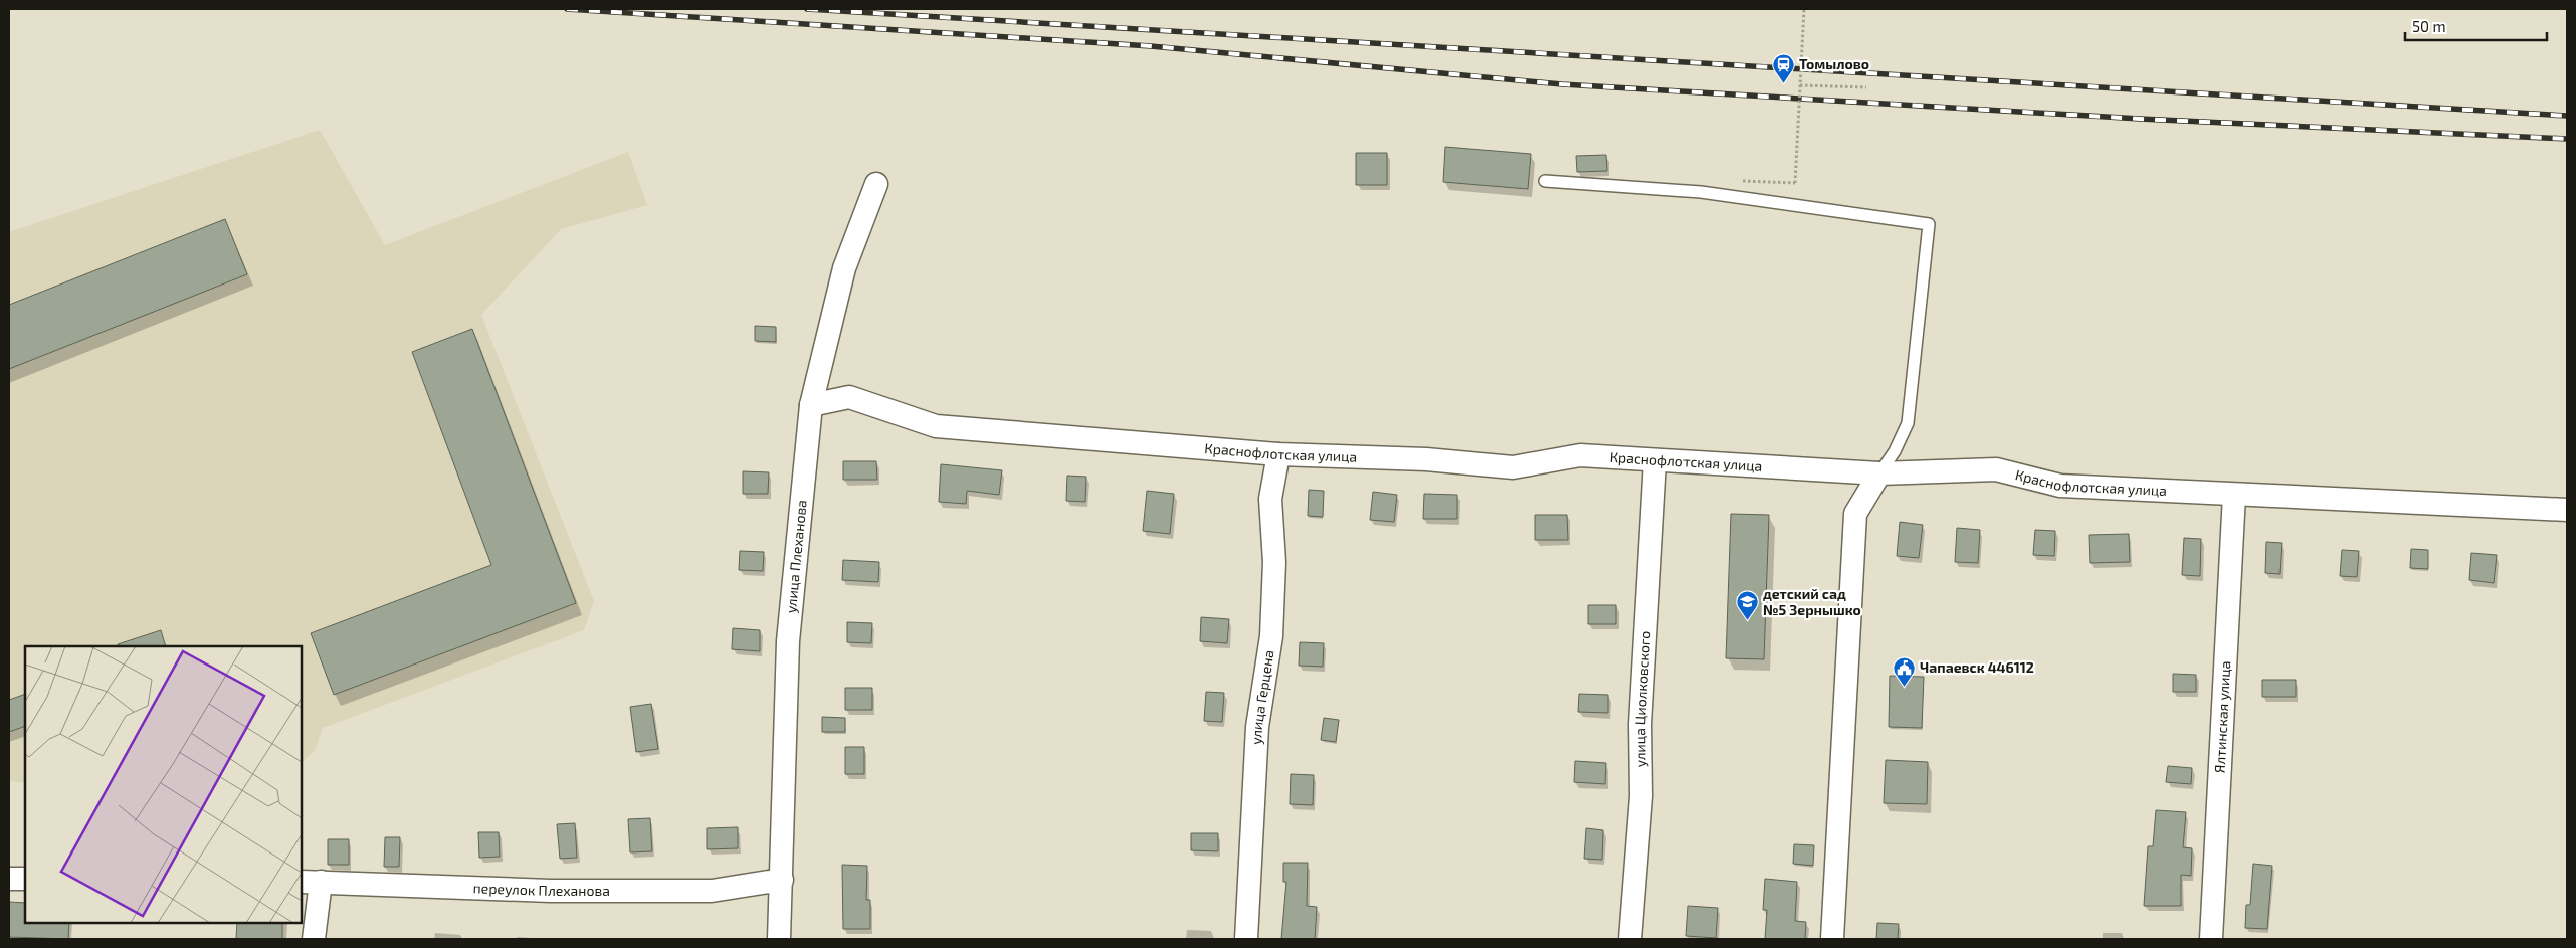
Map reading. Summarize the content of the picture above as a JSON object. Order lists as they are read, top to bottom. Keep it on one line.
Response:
{"streets":{"street":["Краснофлотская улица","улица Плеханова","улица Герцена","улица Циолковского","Ялтинская улица","переулок Плеханова"]},"crossings":[["Краснофлотская улица","улица Плеханова"],["Краснофлотская улица","улица Герцена"],["Краснофлотская улица","улица Циолковского"],["Краснофлотская улица","Ялтинская улица"],["улица Плеханова","переулок Плеханова"]],"places":{"station":["Томылово"],"school or university":["детский сад №5 Зернышко"],"public building":["Чапаевск 446112"]},"scale_bar":"50 m"}
